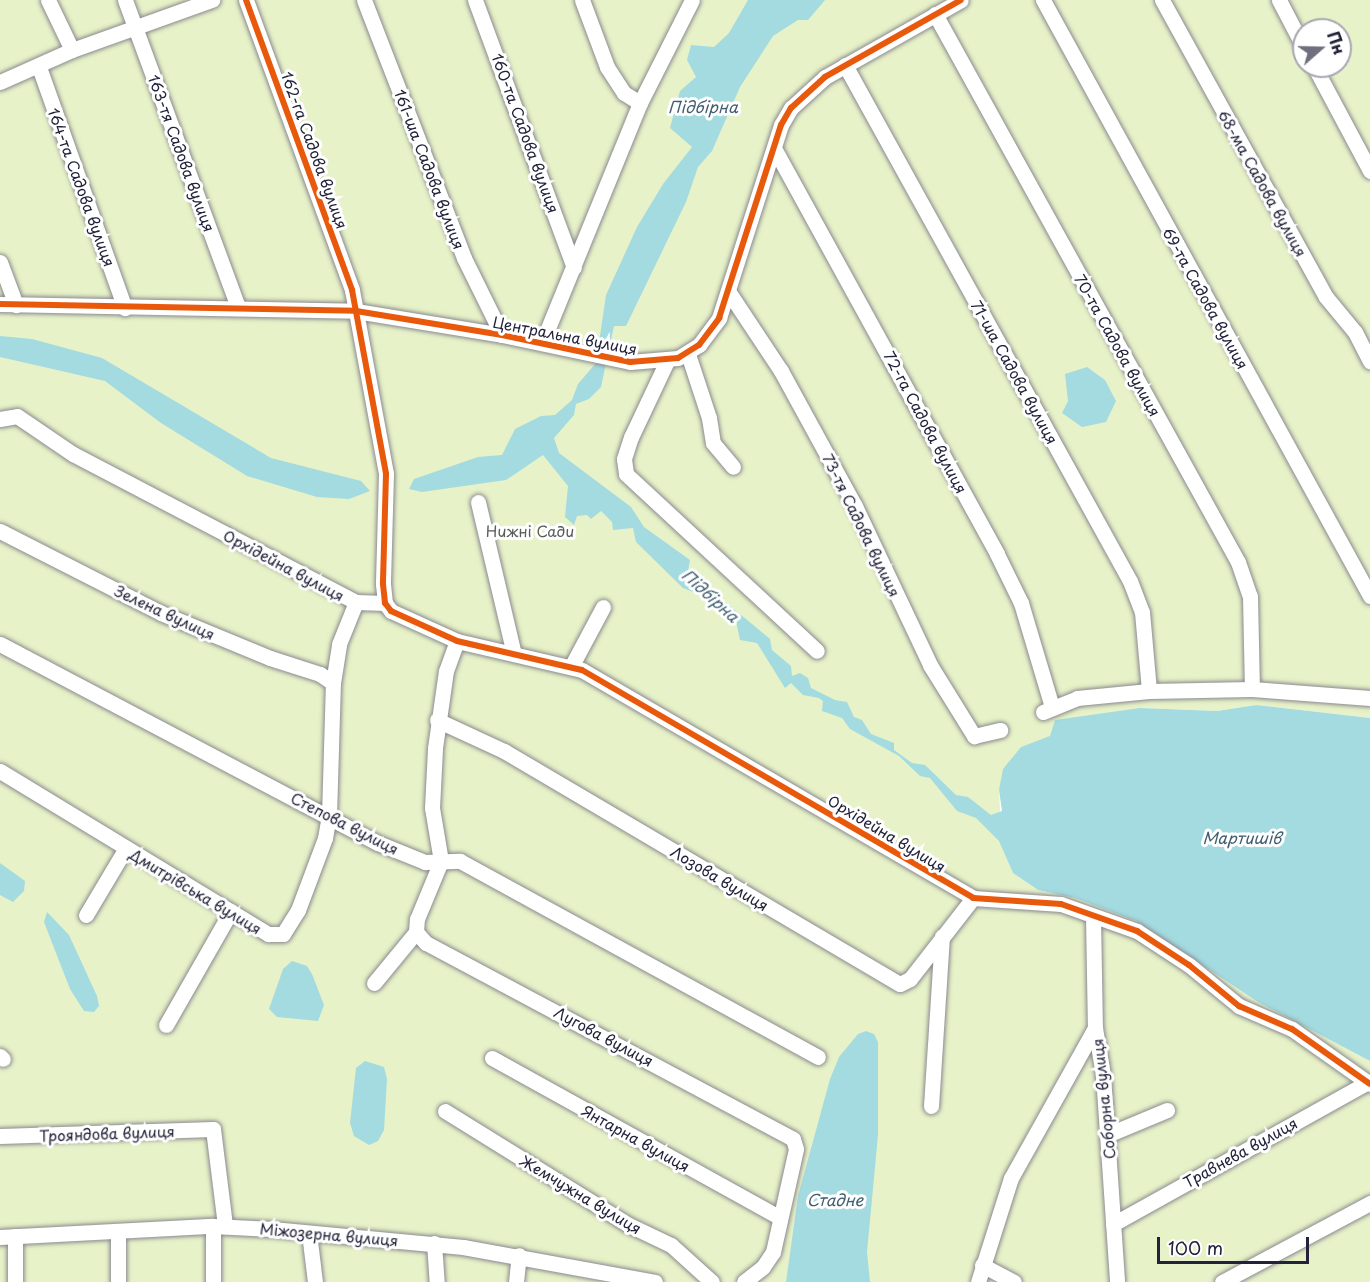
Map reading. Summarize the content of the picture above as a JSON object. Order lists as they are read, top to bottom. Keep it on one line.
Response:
{"streets":{"street":["160-та Садова вулиця","162-га Садова вулиця","163-тя Садова вулиця","161-ша Садова вулиця","68-ма Садова вулиця","164-та Садова вулиця","69-та Садова вулиця","Центральна вулиця","70-та Садова вулиця","71-ша Садова вулиця","72-га Садова вулиця","73-тя Садова вулиця","Орхідейна вулиця","Зелена вулиця","Степова вулиця","Лозова вулиця","Дмитрівська вулиця","Лугова вулиця","Соборна вулиця","Трояндова вулиця","Янтарна вулиця","Травнева вулиця","Жемчужна вулиця","Міжозерна вулиця"]},"crossings":[["162-га Садова вулиця","Центральна вулиця"],["162-га Садова вулиця","Орхідейна вулиця"],["163-тя Садова вулиця","Центральна вулиця"],["161-ша Садова вулиця","Центральна вулиця"],["164-та Садова вулиця","Центральна вулиця"],["Центральна вулиця","70-та Садова вулиця"],["Центральна вулиця","71-ша Садова вулиця"],["Центральна вулиця","72-га Садова вулиця"],["Центральна вулиця","73-тя Садова вулиця"],["71-ша Садова вулиця","72-га Садова вулиця"],["Орхідейна вулиця","Лозова вулиця"],["Орхідейна вулиця","Дмитрівська вулиця"],["Орхідейна вулиця","Соборна вулиця"],["Орхідейна вулиця","Травнева вулиця"],["Зелена вулиця","Дмитрівська вулиця"],["Степова вулиця","Дмитрівська вулиця"],["Лугова вулиця","Янтарна вулиця"],["Соборна вулиця","Травнева вулиця"],["Трояндова вулиця","Міжозерна вулиця"]],"water":["Підбірна","Мартишів","Стадне"],"parks":["Нижні Сади"],"scale_bar":"100 m","north":"right"}
